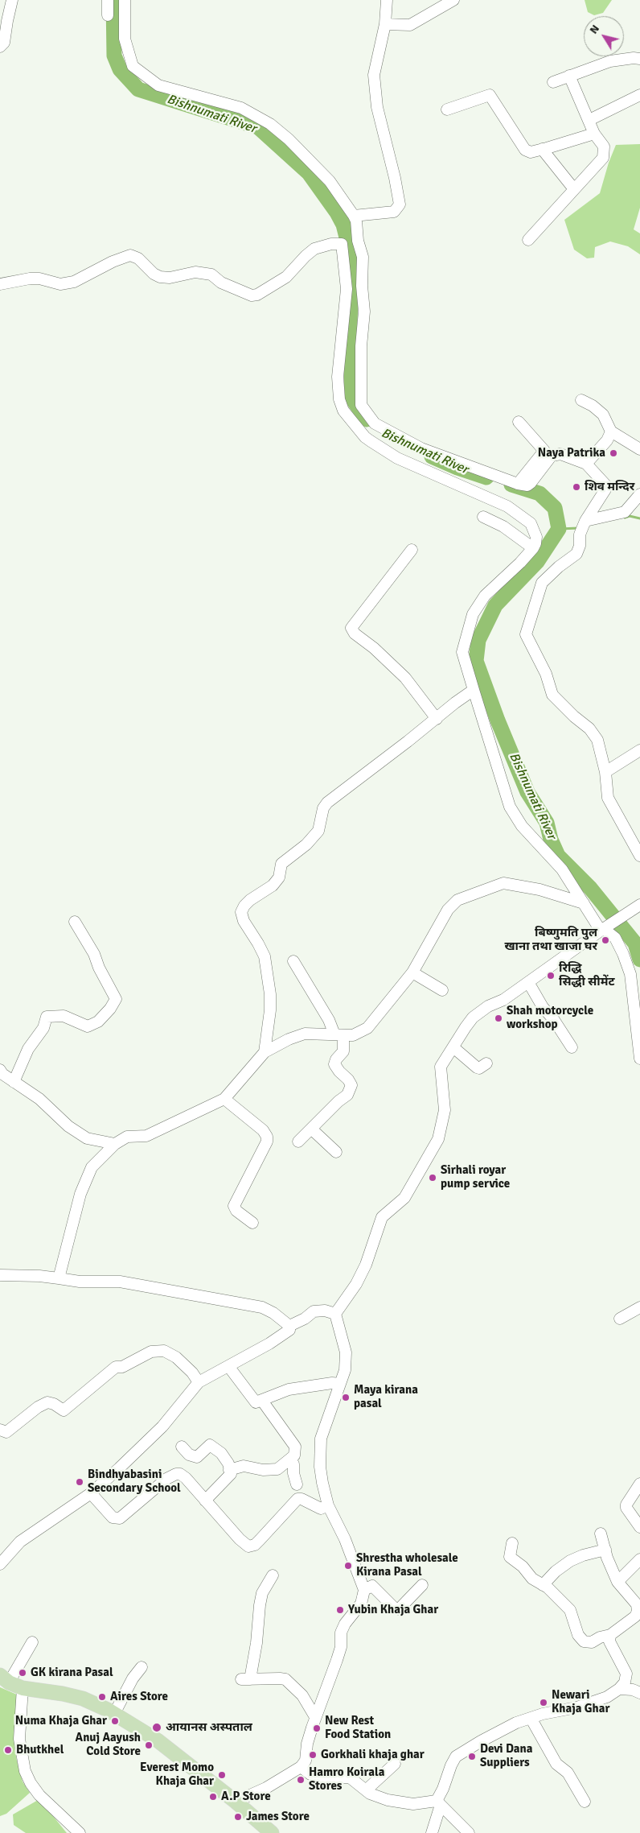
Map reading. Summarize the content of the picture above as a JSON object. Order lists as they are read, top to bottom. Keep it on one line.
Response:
{"water":["Bishnumati River"],"places":["Naya Patrika","शिव मन्दिर","बिष्णुमति पुल खाना तथा खाजा घर","रिद्धि सिद्धी सीमेंट","Shah motorcycle workshop","Sirhali royar pump service","Maya kirana pasal","Bindhyabasini Secondary School","Shrestha wholesale Kirana Pasal","Yubin Khaja Ghar","GK kirana Pasal","Aires Store","Newari Khaja Ghar","Numa Khaja Ghar","आयानस अस्पताल","New Rest Food Station","Anuj Aayush Cold Store","Bhutkhel","Gorkhali khaja ghar","Devi Dana Suppliers","Everest Momo Khaja Ghar","Hamro Koirala Stores","A.P Store","James Store"],"north":"top left"}
